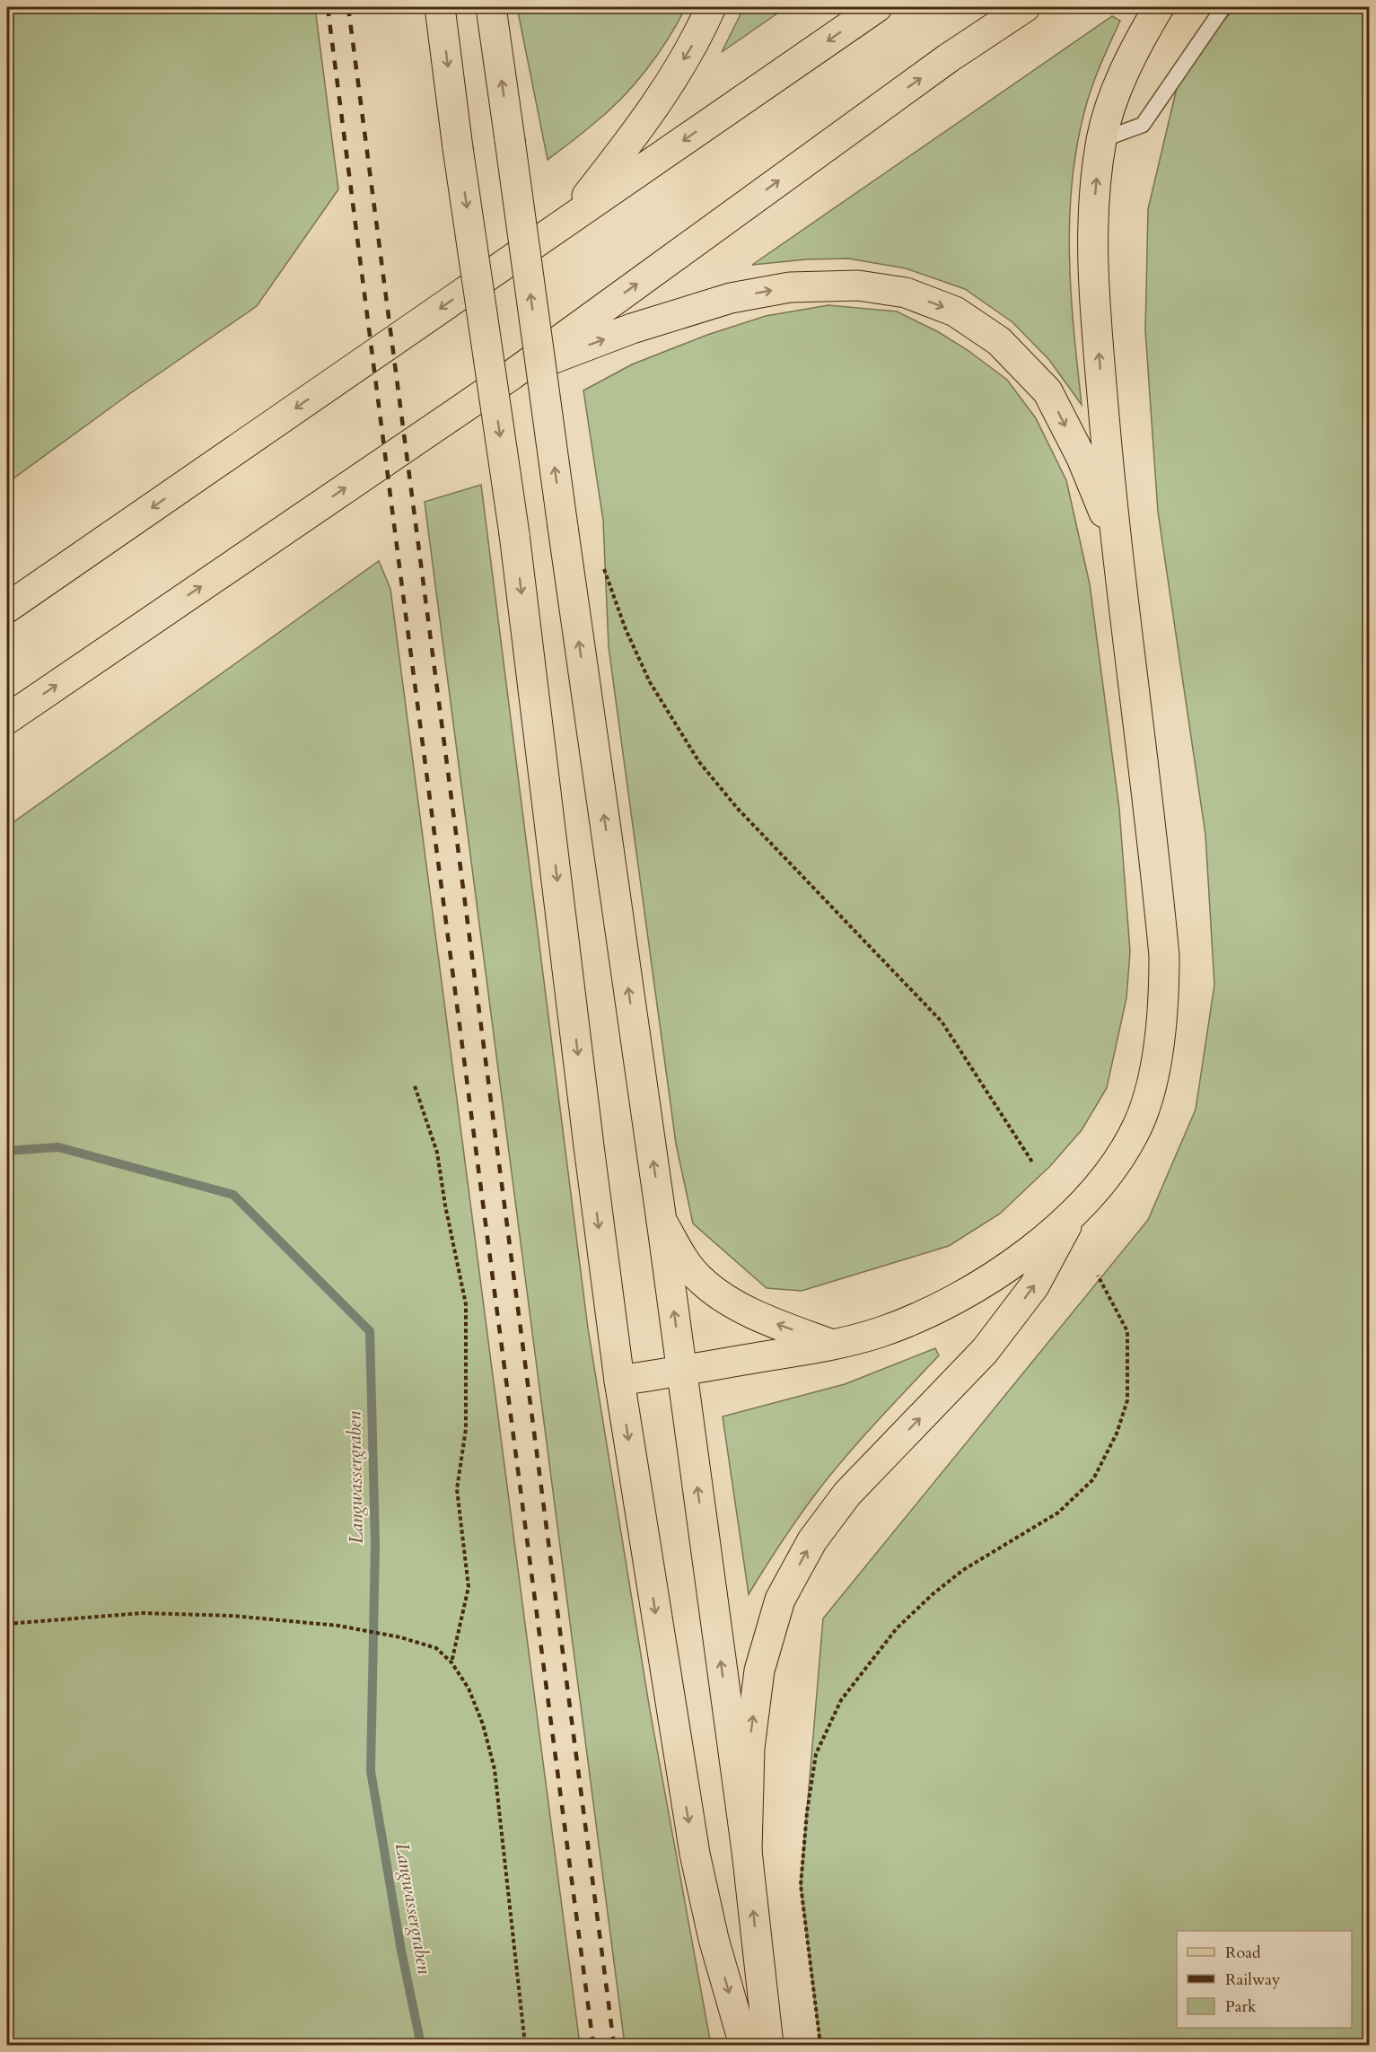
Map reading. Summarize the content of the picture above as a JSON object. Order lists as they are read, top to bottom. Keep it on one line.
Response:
{"water":["Langwassergraben"],"legend":["Road","Railway","Park"]}
